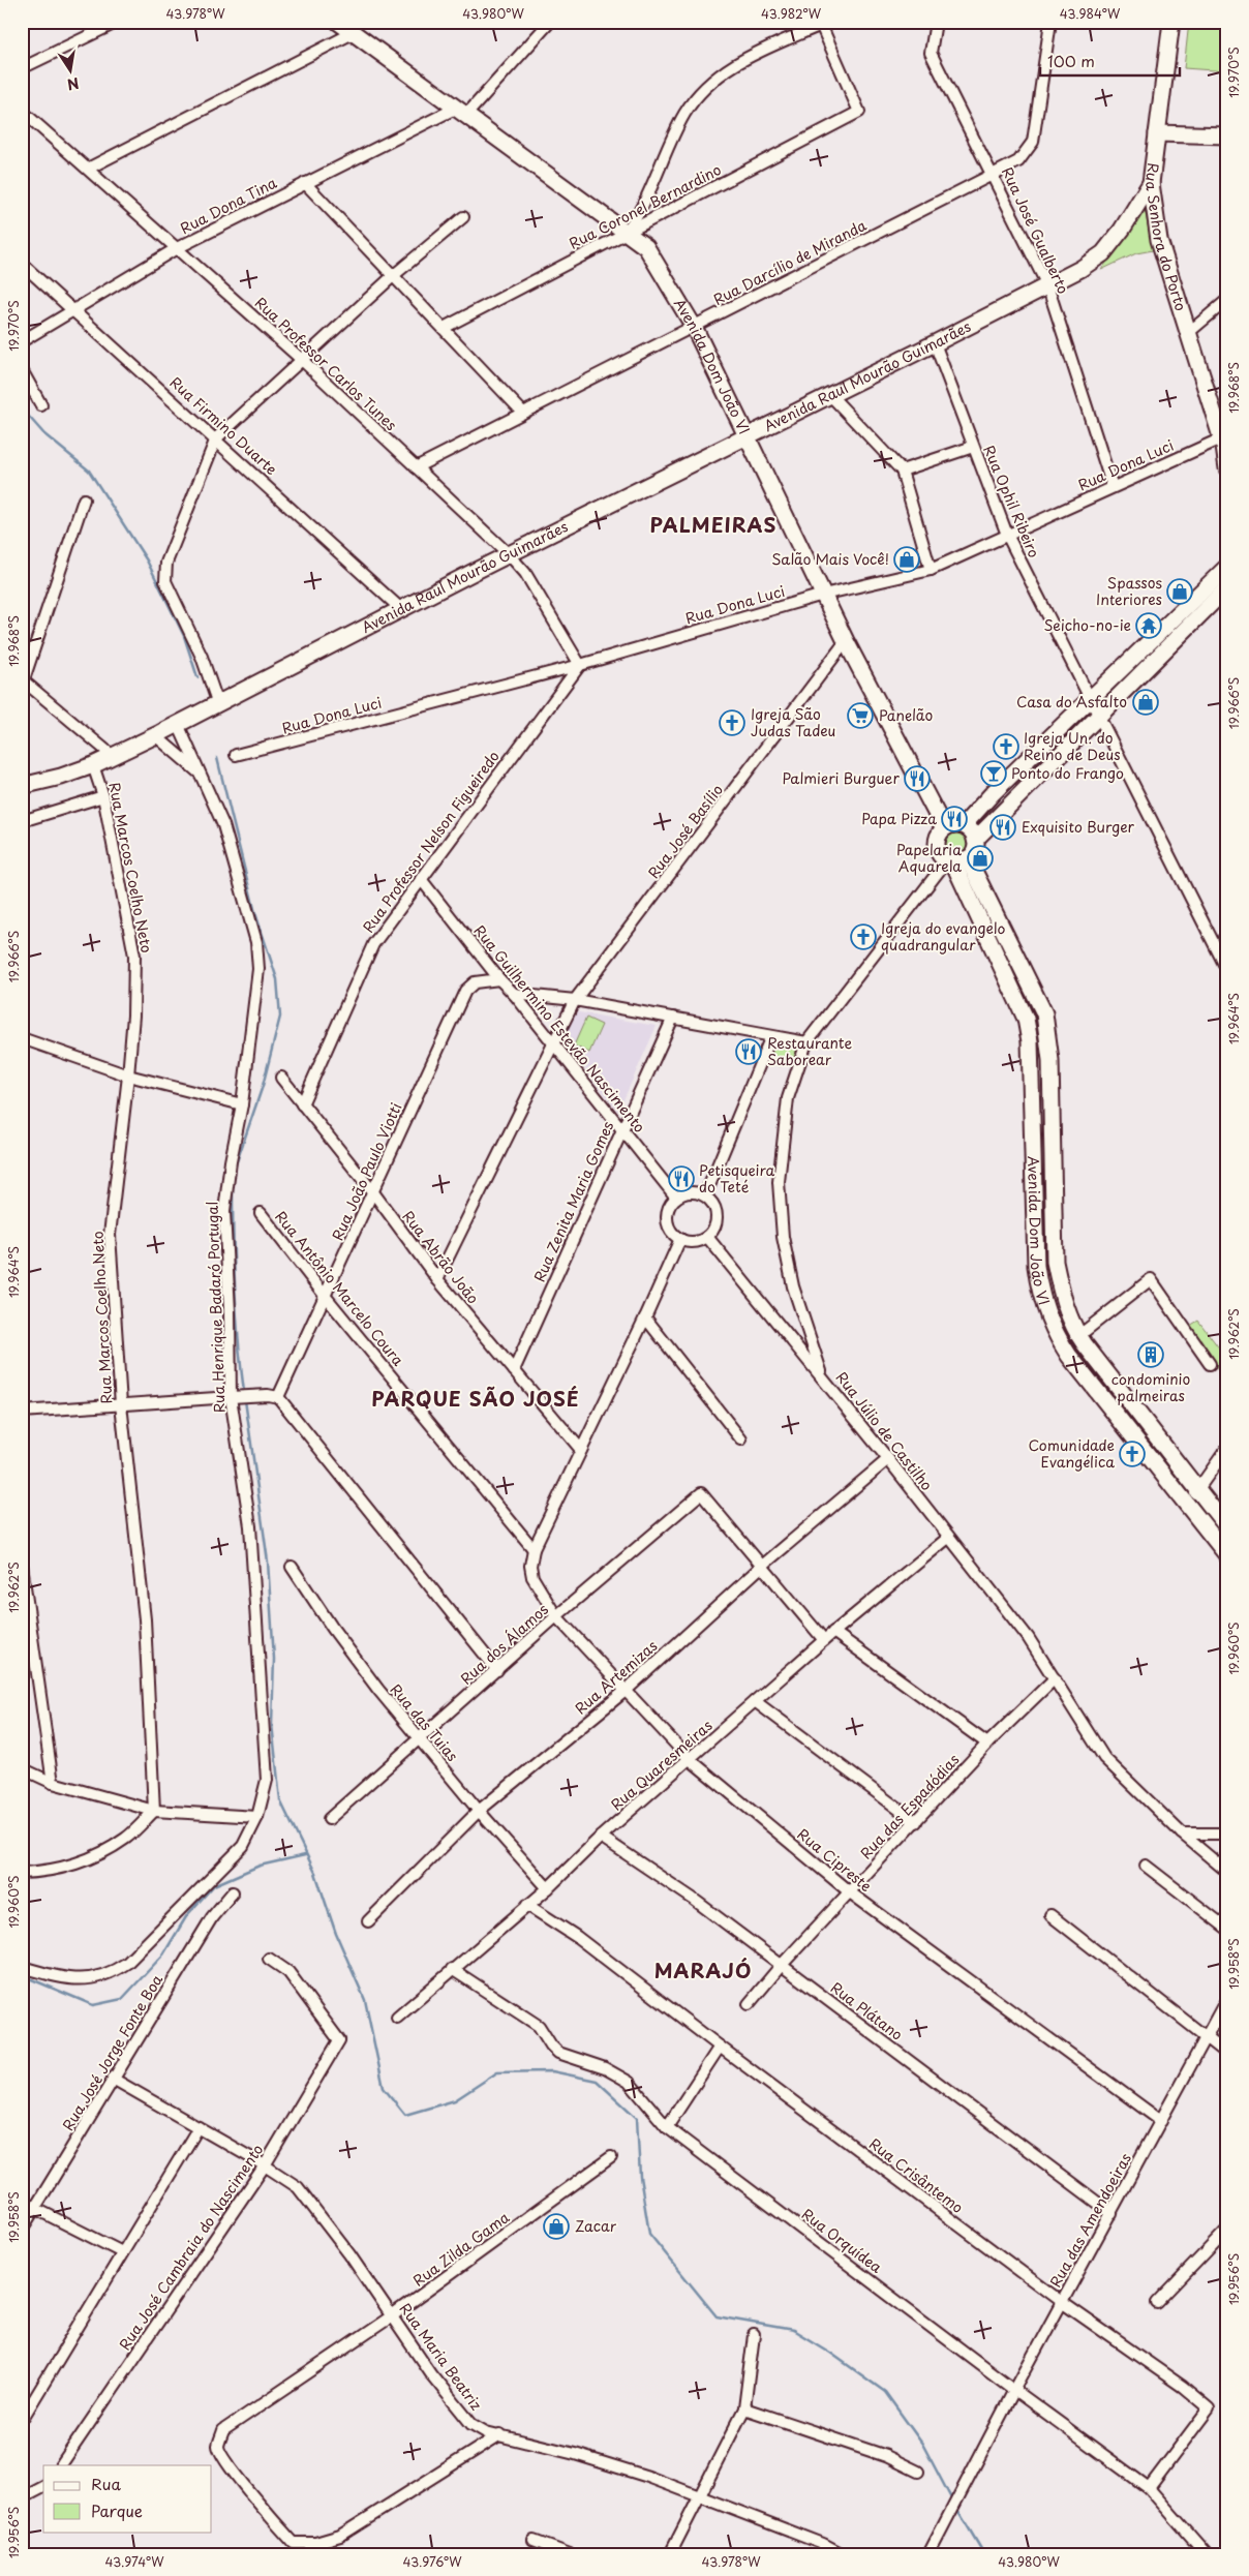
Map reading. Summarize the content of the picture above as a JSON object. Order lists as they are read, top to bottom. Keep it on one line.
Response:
{"streets":{"main road":["Rua Senhora do Porto","Avenida Dom João VI","Avenida Raul Mourão Guimarães"],"street":["Rua Dona Tina","Rua Coronel Bernardino","Rua José Gualberto","Rua Darcílio de Miranda","Rua Professor Carlos Tunes","Rua Firmino Duarte","Rua Dona Luci","Rua Ophil Ribeiro","Rua José Basílio","Rua Professor Nelson Figueiredo","Rua Marcos Coelho Neto","Rua Guilhermino Estevão Nascimento","Rua João Paulo Viotti","Rua Zenita Maria Gomes","Rua Abrão João","Rua Antônio Marcelo Coura","Rua Henrique Badaró Portugal","Rua Júlio de Castilho","Rua dos Álamos","Rua Artemizas","Rua das Tuias","Rua Quaresmeiras","Rua das Espadódias","Rua Cipreste","Rua Plátano","Rua José Jorge Fonte Boa","Rua Crisântemo","Rua das Amendoeiras","Rua Orquídea","Rua José Cambraia do Nascimento","Rua Zilda Gama","Rua Maria Beatriz"]},"crossings":[["Rua Dona Tina","Rua Professor Carlos Tunes"],["Rua Dona Tina","Avenida Dom João VI"],["Rua Dona Tina","Rua Firmino Duarte"],["Rua Coronel Bernardino","Avenida Dom João VI"],["Rua José Gualberto","Rua Darcílio de Miranda"],["Rua José Gualberto","Avenida Raul Mourão Guimarães"],["Rua José Gualberto","Rua Dona Luci"],["Rua Senhora do Porto","Avenida Raul Mourão Guimarães"],["Rua Senhora do Porto","Rua Dona Luci"],["Rua Darcílio de Miranda","Rua Professor Carlos Tunes"],["Rua Darcílio de Miranda","Avenida Dom João VI"],["Rua Professor Carlos Tunes","Avenida Raul Mourão Guimarães"],["Rua Professor Carlos Tunes","Rua Dona Luci"],["Rua Professor Carlos Tunes","Rua Professor Nelson Figueiredo"],["Avenida Dom João VI","Avenida Raul Mourão Guimarães"],["Avenida Dom João VI","Rua Dona Luci"],["Avenida Dom João VI","Rua José Basílio"],["Avenida Dom João VI","Rua Júlio de Castilho"],["Avenida Raul Mourão Guimarães","Rua Firmino Duarte"],["Avenida Raul Mourão Guimarães","Rua Ophil Ribeiro"],["Avenida Raul Mourão Guimarães","Rua Marcos Coelho Neto"],["Avenida Raul Mourão Guimarães","Rua Henrique Badaró Portugal"],["Rua Dona Luci","Rua Ophil Ribeiro"],["Rua Dona Luci","Rua Professor Nelson Figueiredo"],["Rua José Basílio","Rua Guilhermino Estevão Nascimento"],["Rua José Basílio","Rua Abrão João"],["Rua Professor Nelson Figueiredo","Rua Guilhermino Estevão Nascimento"],["Rua Professor Nelson Figueiredo","Rua Abrão João"],["Rua Guilhermino Estevão Nascimento","Rua João Paulo Viotti"],["Rua Guilhermino Estevão Nascimento","Rua Zenita Maria Gomes"],["Rua João Paulo Viotti","Rua Abrão João"],["Rua João Paulo Viotti","Rua Antônio Marcelo Coura"],["Rua Zenita Maria Gomes","Rua Abrão João"],["Rua Antônio Marcelo Coura","Rua Cipreste"],["Rua Júlio de Castilho","Rua Artemizas"],["Rua Júlio de Castilho","Rua Quaresmeiras"],["Rua Júlio de Castilho","Rua das Espadódias"],["Rua dos Álamos","Rua Artemizas"],["Rua dos Álamos","Rua das Tuias"],["Rua dos Álamos","Rua Cipreste"],["Rua Artemizas","Rua das Tuias"],["Rua Artemizas","Rua Cipreste"],["Rua das Tuias","Rua Quaresmeiras"],["Rua Quaresmeiras","Rua Cipreste"],["Rua Quaresmeiras","Rua Plátano"],["Rua Quaresmeiras","Rua Crisântemo"],["Rua Quaresmeiras","Rua Orquídea"],["Rua das Espadódias","Rua Cipreste"],["Rua das Espadódias","Rua Plátano"],["Rua Cipreste","Rua das Amendoeiras"],["Rua Plátano","Rua das Amendoeiras"],["Rua José Jorge Fonte Boa","Rua Maria Beatriz"],["Rua Crisântemo","Rua das Amendoeiras"],["Rua Crisântemo","Rua Orquídea"],["Rua das Amendoeiras","Rua Orquídea"],["Rua José Cambraia do Nascimento","Rua Maria Beatriz"],["Rua Zilda Gama","Rua Maria Beatriz"]],"districts":["PALMEIRAS","PARQUE SÃO JOSÉ","MARAJÓ"],"places":{"shop":["Salão Mais Você!","Spassos Interiores","Casa do Asfalto","Papelaria Aquarela","Zacar"],"temple":["Seicho-no-ie"],"supermarket":["Panelão"],"church":["Igreja São Judas Tadeu","Igreja Un. do Reino de Deus","Igreja do evangelo quadrangular","Comunidade Evangélica"],"bar":["Ponto do Frango"],"restaurant":["Palmieri Burguer","Papa Pizza","Exquisito Burger","Restaurante Saborear","Petisqueira do Teté"],"building":["condominio palmeiras"]},"legend":["Rua","Parque"],"scale_bar":"100 m","north":"bottom","coordinates":["43.978°W","43.980°W","43.982°W","43.984°W","19.970°S","19.968°S","19.966°S","19.964°S","19.962°S","19.960°S","19.958°S","19.956°S","43.974°W","43.976°W"]}
